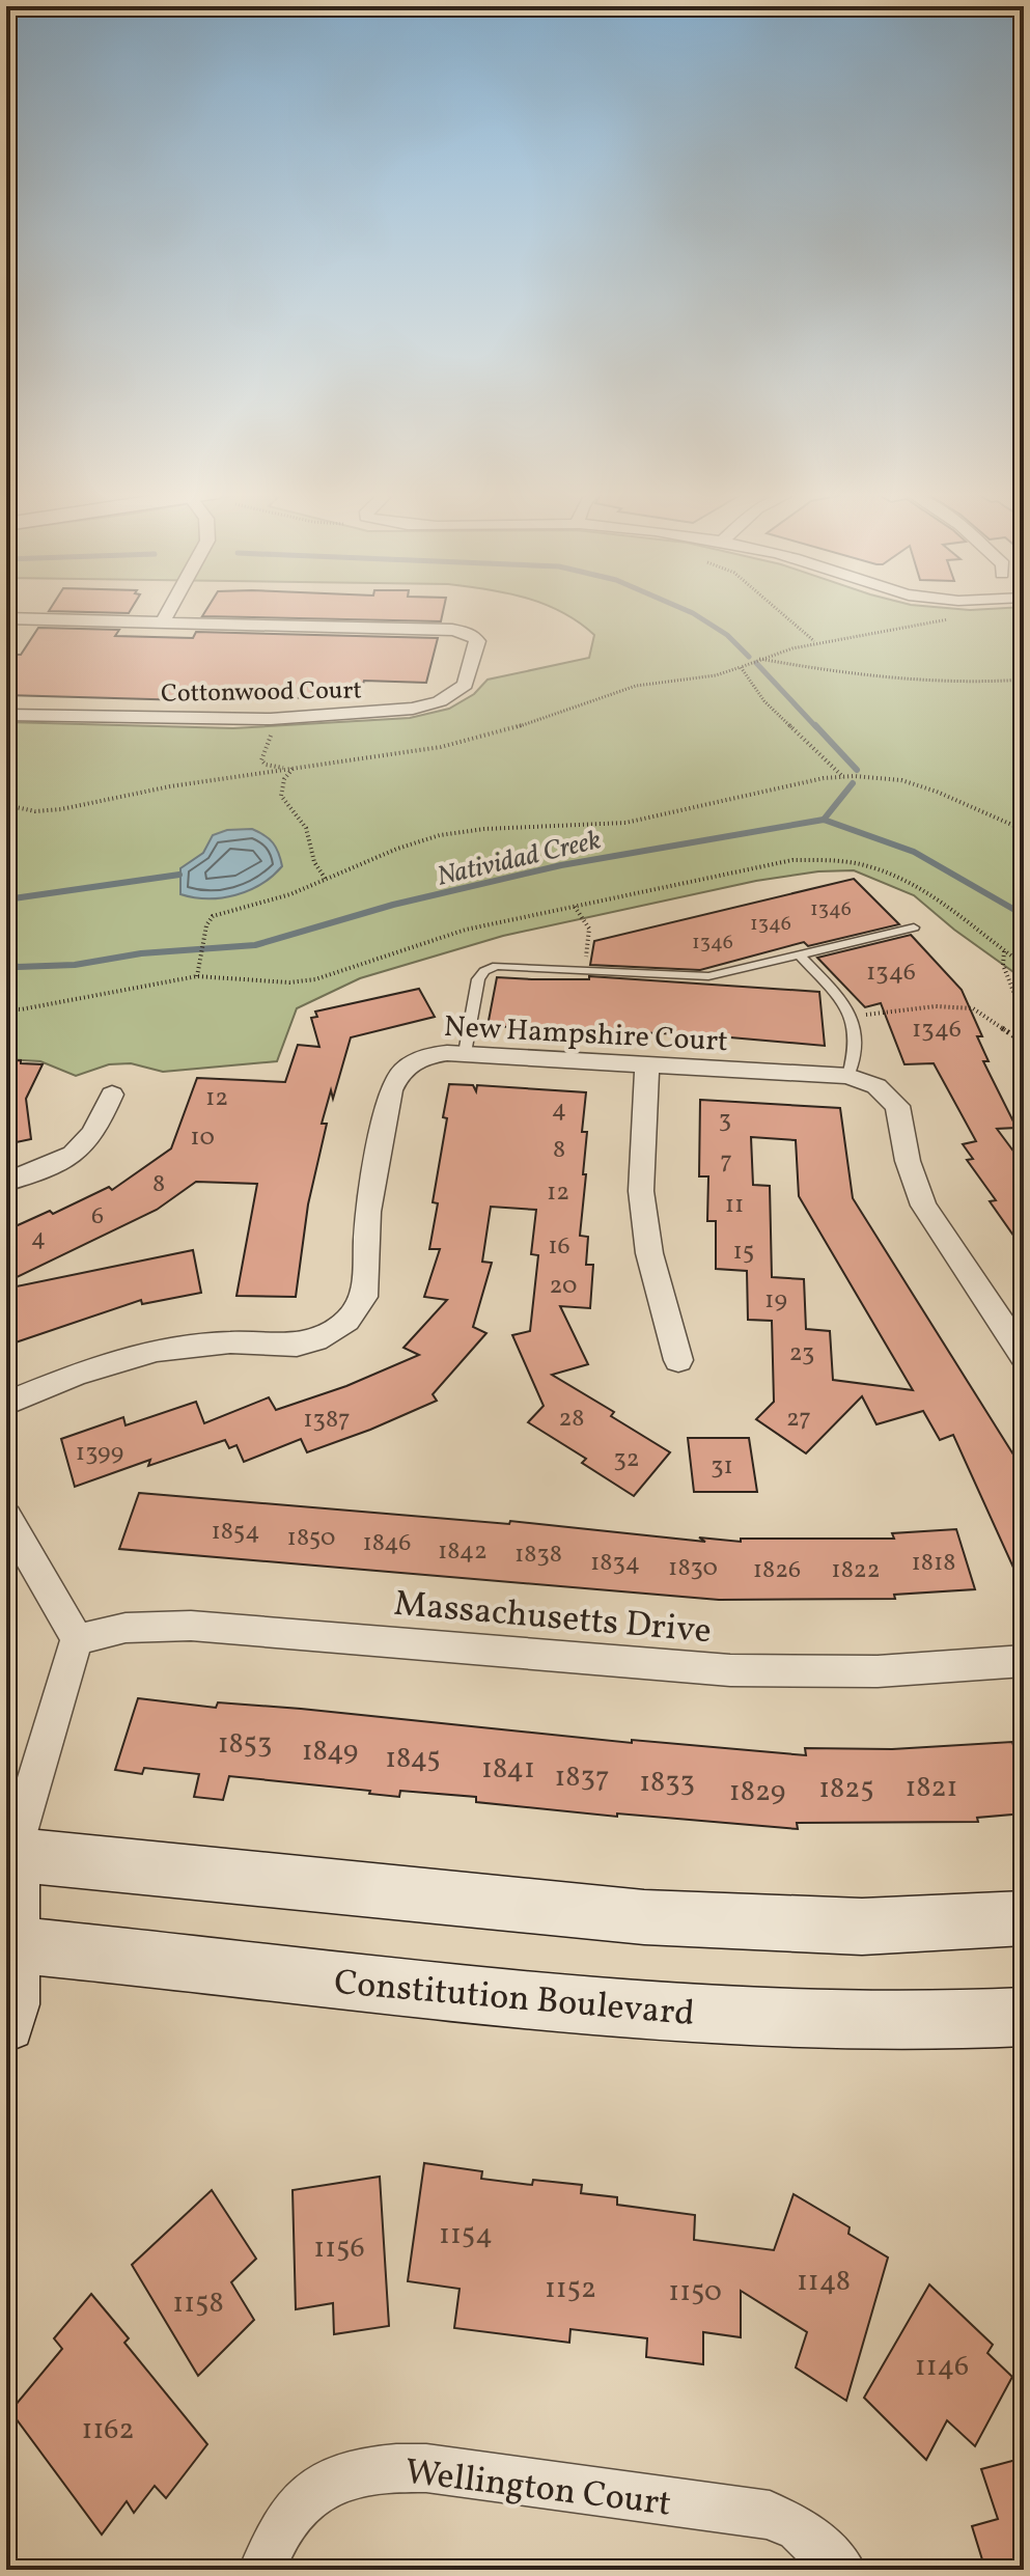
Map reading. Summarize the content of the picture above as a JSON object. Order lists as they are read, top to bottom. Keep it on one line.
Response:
{"streets":{"main road":["Constitution Boulevard"],"street":["Cottonwood Court","New Hampshire Court","Massachusetts Drive","Wellington Court"]},"water":["Natividad Creek"],"house_numbers":["1346","1346","1346","1346","1346","12","4","3","10","8","7","8","12","11","6","4","16","15","20","19","23","28","27","1387","1399","32","31","1854","1850","1846","1842","1838","1834","1818","1830","1826","1822","1853","1849","1845","1841","1837","1833","1821","1825","1829","1154","1156","1148","1152","1150","1158","1146","1162"]}
